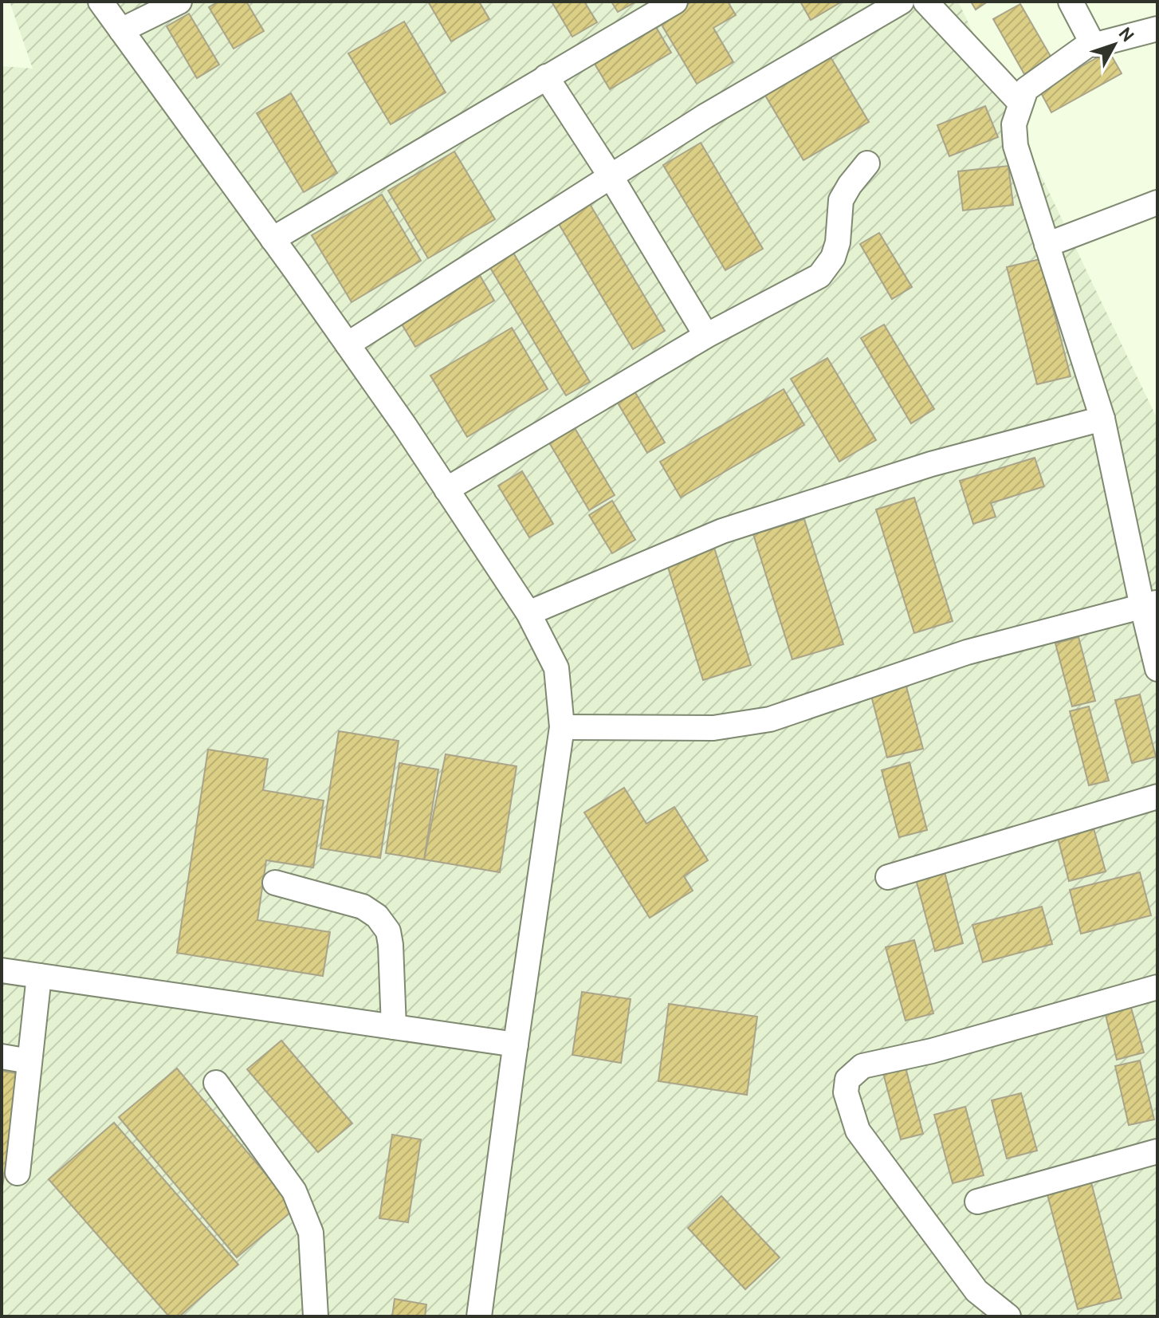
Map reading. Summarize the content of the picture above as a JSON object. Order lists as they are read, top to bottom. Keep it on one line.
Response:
{"north":"top right"}
